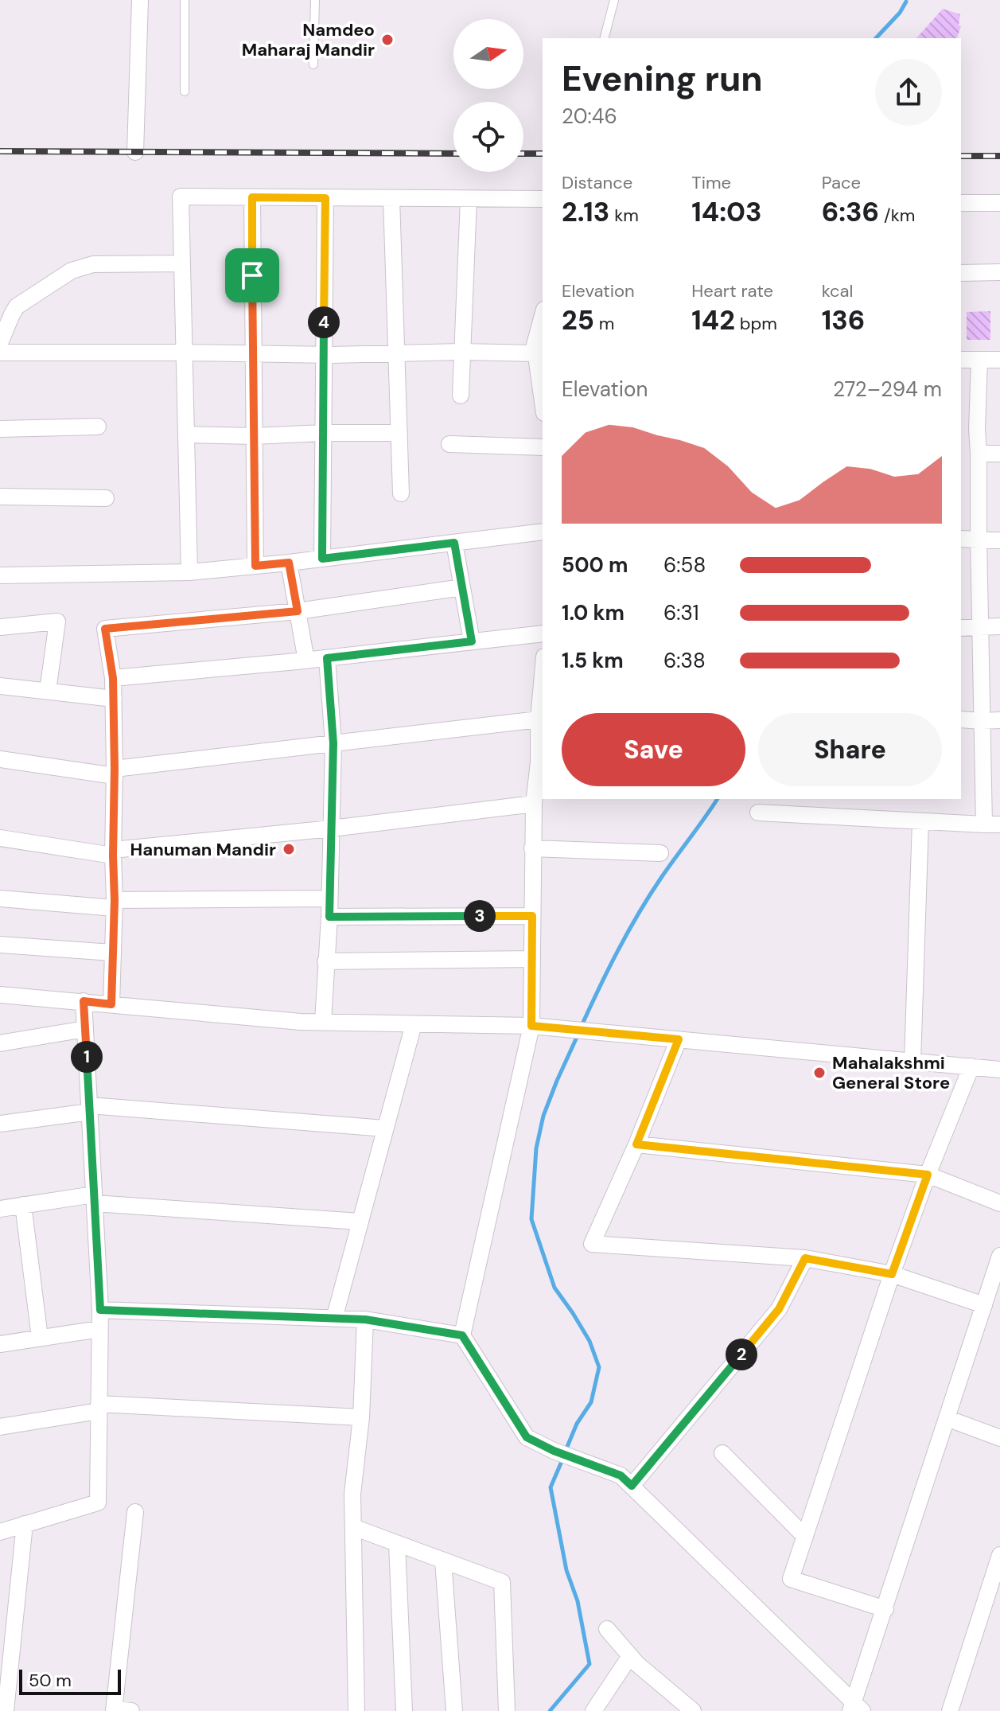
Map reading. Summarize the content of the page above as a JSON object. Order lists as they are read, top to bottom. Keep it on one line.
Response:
{"places":["Namdeo Maharaj Mandir","Hanuman Mandir","Mahalakshmi General Store"],"scale_bar":"50 m","north":"right","page":{"heading":["Evening run","20:46"],"stats":[["Distance","2.13 km"],["Time","14:03"],["Pace","6:36 /km"],["Elevation","25 m"],["Heart rate","142 bpm"],["kcal","136"]],"pins":["4","3","1","2"],"chart":["Elevation","272–294 m"],"list":[{"name":"500 m","note":"6:58"},{"name":"1.0 km","note":"6:31"},{"name":"1.5 km","note":"6:38"}],"buttons":["Save","Share"],"scale":"50 m"}}
